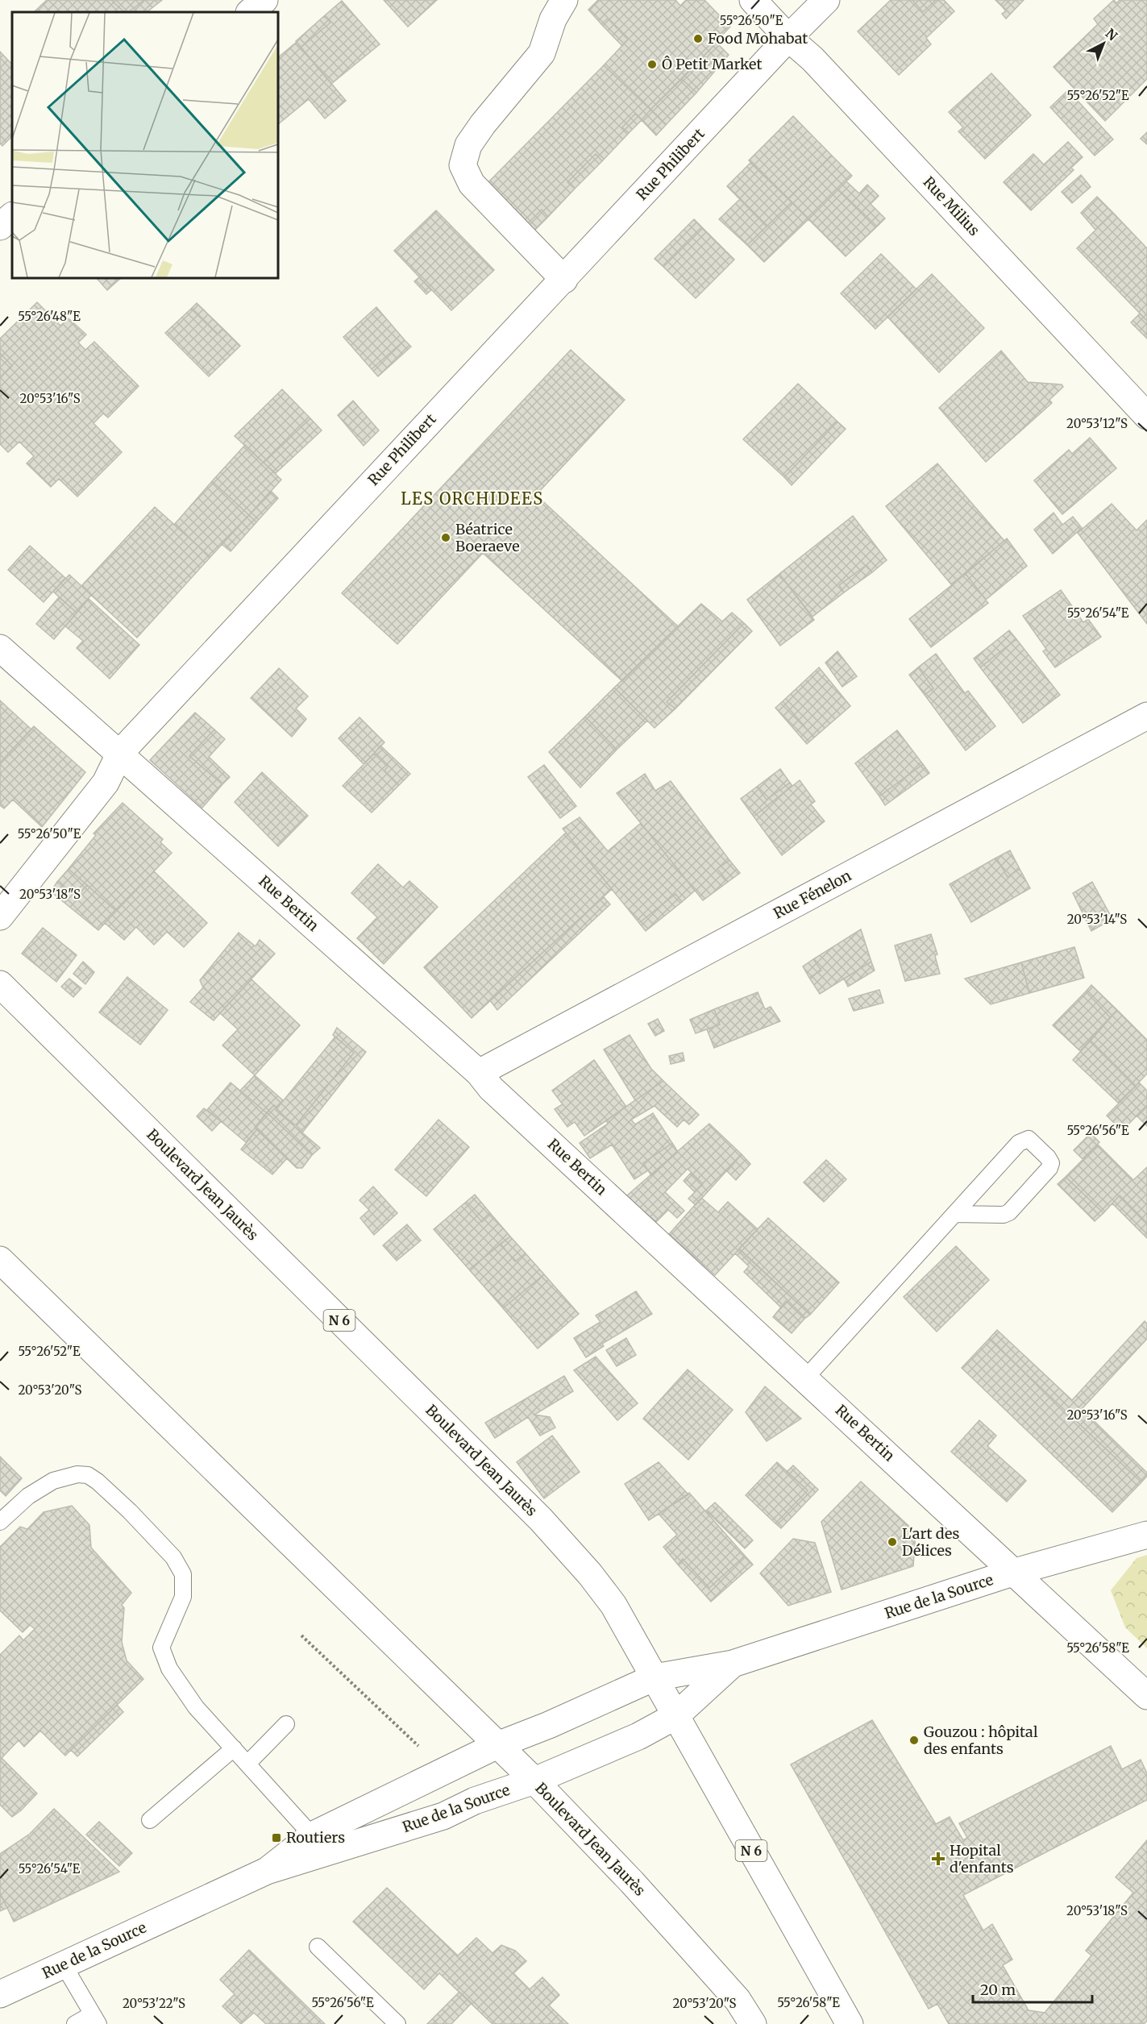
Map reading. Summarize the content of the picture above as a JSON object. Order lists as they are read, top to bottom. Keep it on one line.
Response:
{"streets":{"street":["Rue Philibert","Rue Milius","Rue Fénelon","Rue Bertin","Boulevard Jean Jaurès","N 6","Rue de la Source"]},"crossings":[["Rue Philibert","Rue Milius"],["Rue Philibert","Rue Bertin"],["Rue Fénelon","Rue Bertin"],["Rue Bertin","Rue de la Source"],["Boulevard Jean Jaurès","Rue de la Source"]],"districts":["LES ORCHIDEES"],"places":{"other":["Food Mohabat","Ô Petit Market","Béatrice Boeraeve","L'art des Délices","Gouzou : hôpital des enfants"],"transit":["Routiers"],"health":["Hopital d'enfants"]},"scale_bar":"20 m","north":"top right","coordinates":["55°26'50\"E","55°26'52\"E","55°26'48\"E","20°53'16\"S","20°53'12\"S","55°26'54\"E","20°53'18\"S","20°53'14\"S","55°26'56\"E","20°53'20\"S","55°26'58\"E","20°53'22\"S"]}
